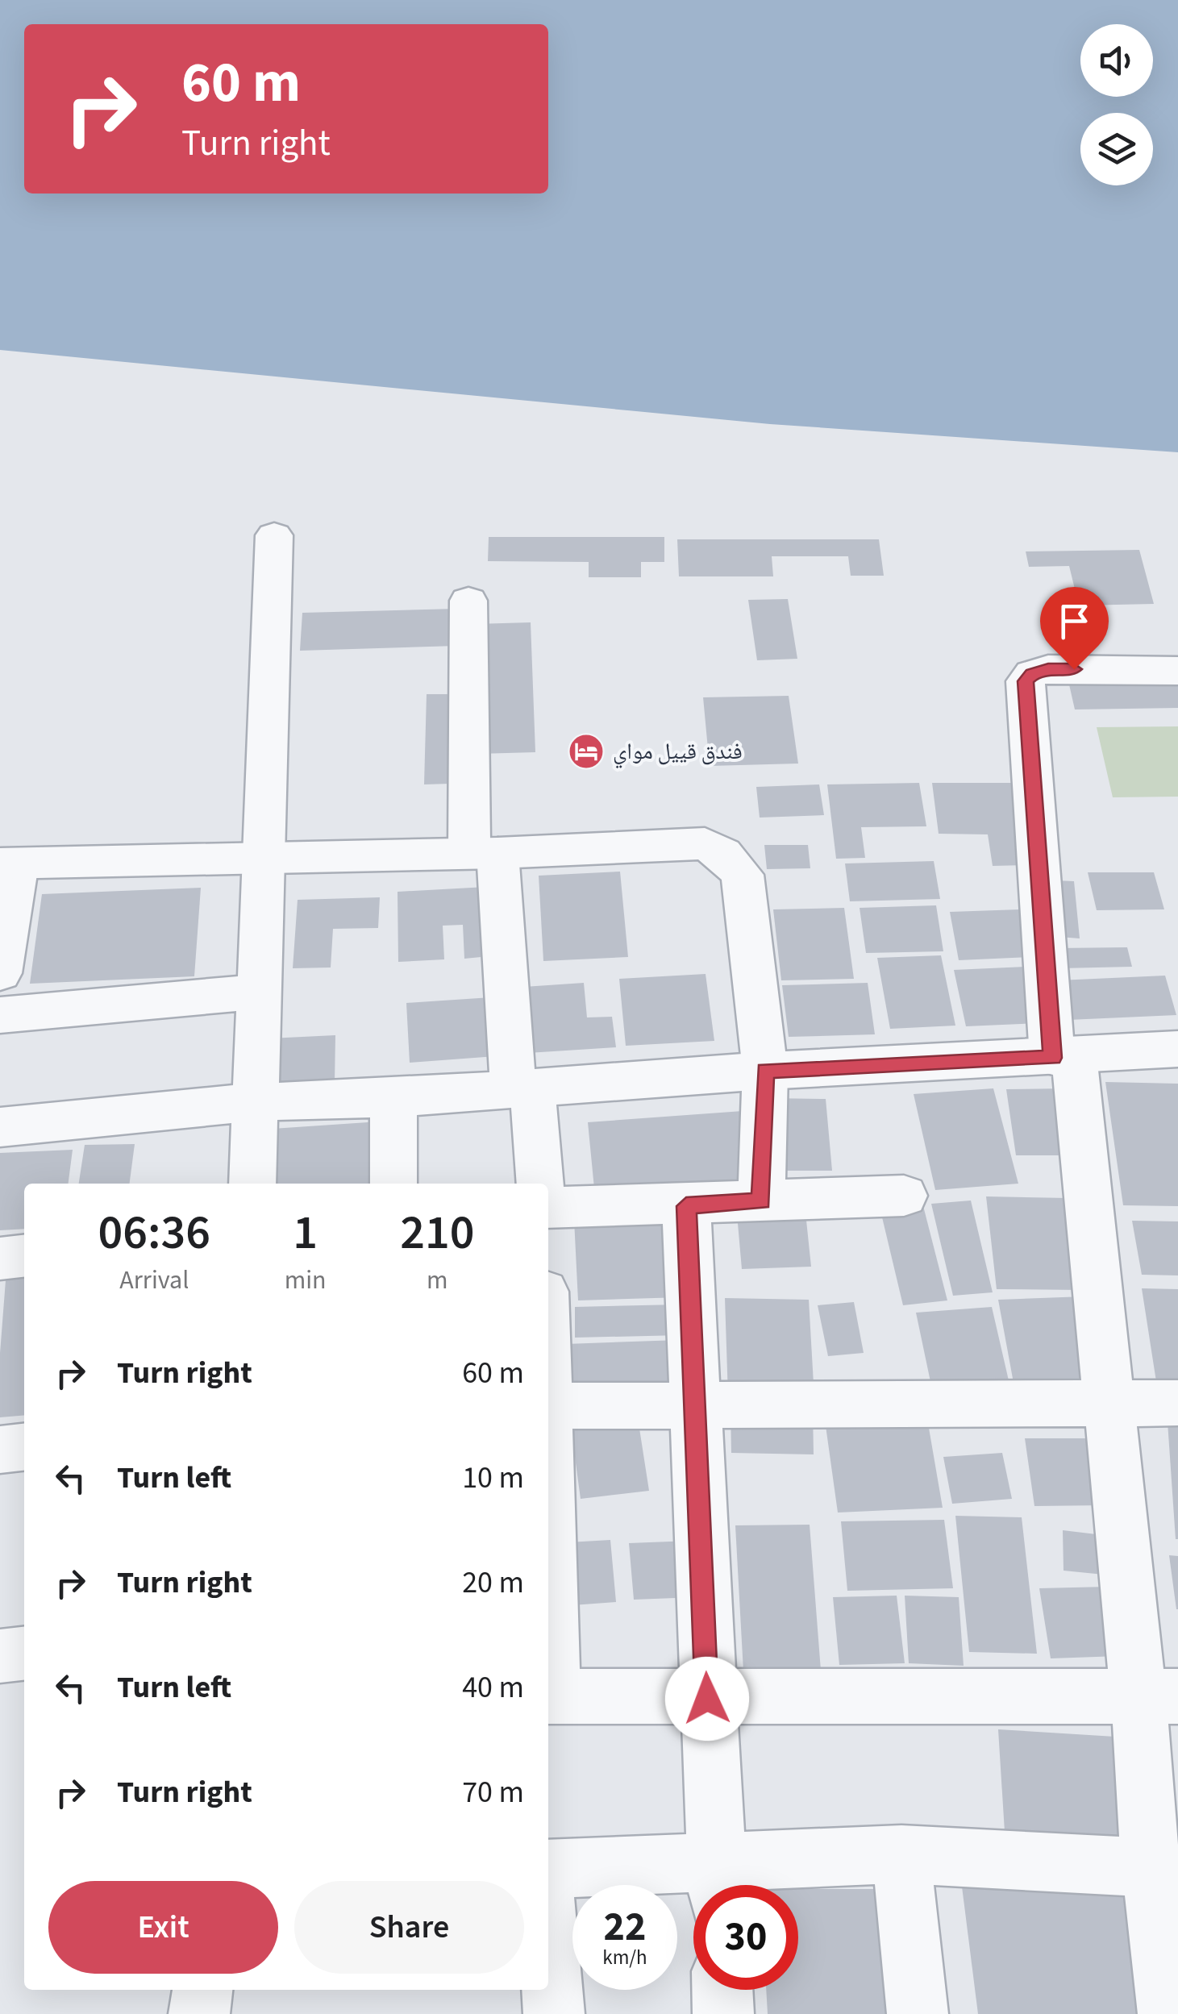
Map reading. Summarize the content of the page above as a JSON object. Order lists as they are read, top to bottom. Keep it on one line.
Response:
{"places":{"hotel":["فندق قييل مواي"]},"page":{"turn":["60 m","Turn right"],"eta":["06:36","Arrival","1","min","210","m"],"list":[{"name":"Turn right","value":"60 m"},{"name":"Turn left","value":"10 m"},{"name":"Turn right","value":"20 m"},{"name":"Turn left","value":"40 m"},{"name":"Turn right","value":"70 m"}],"buttons":["Exit","Share"],"speed":"22 km/h","limit":"30"}}
